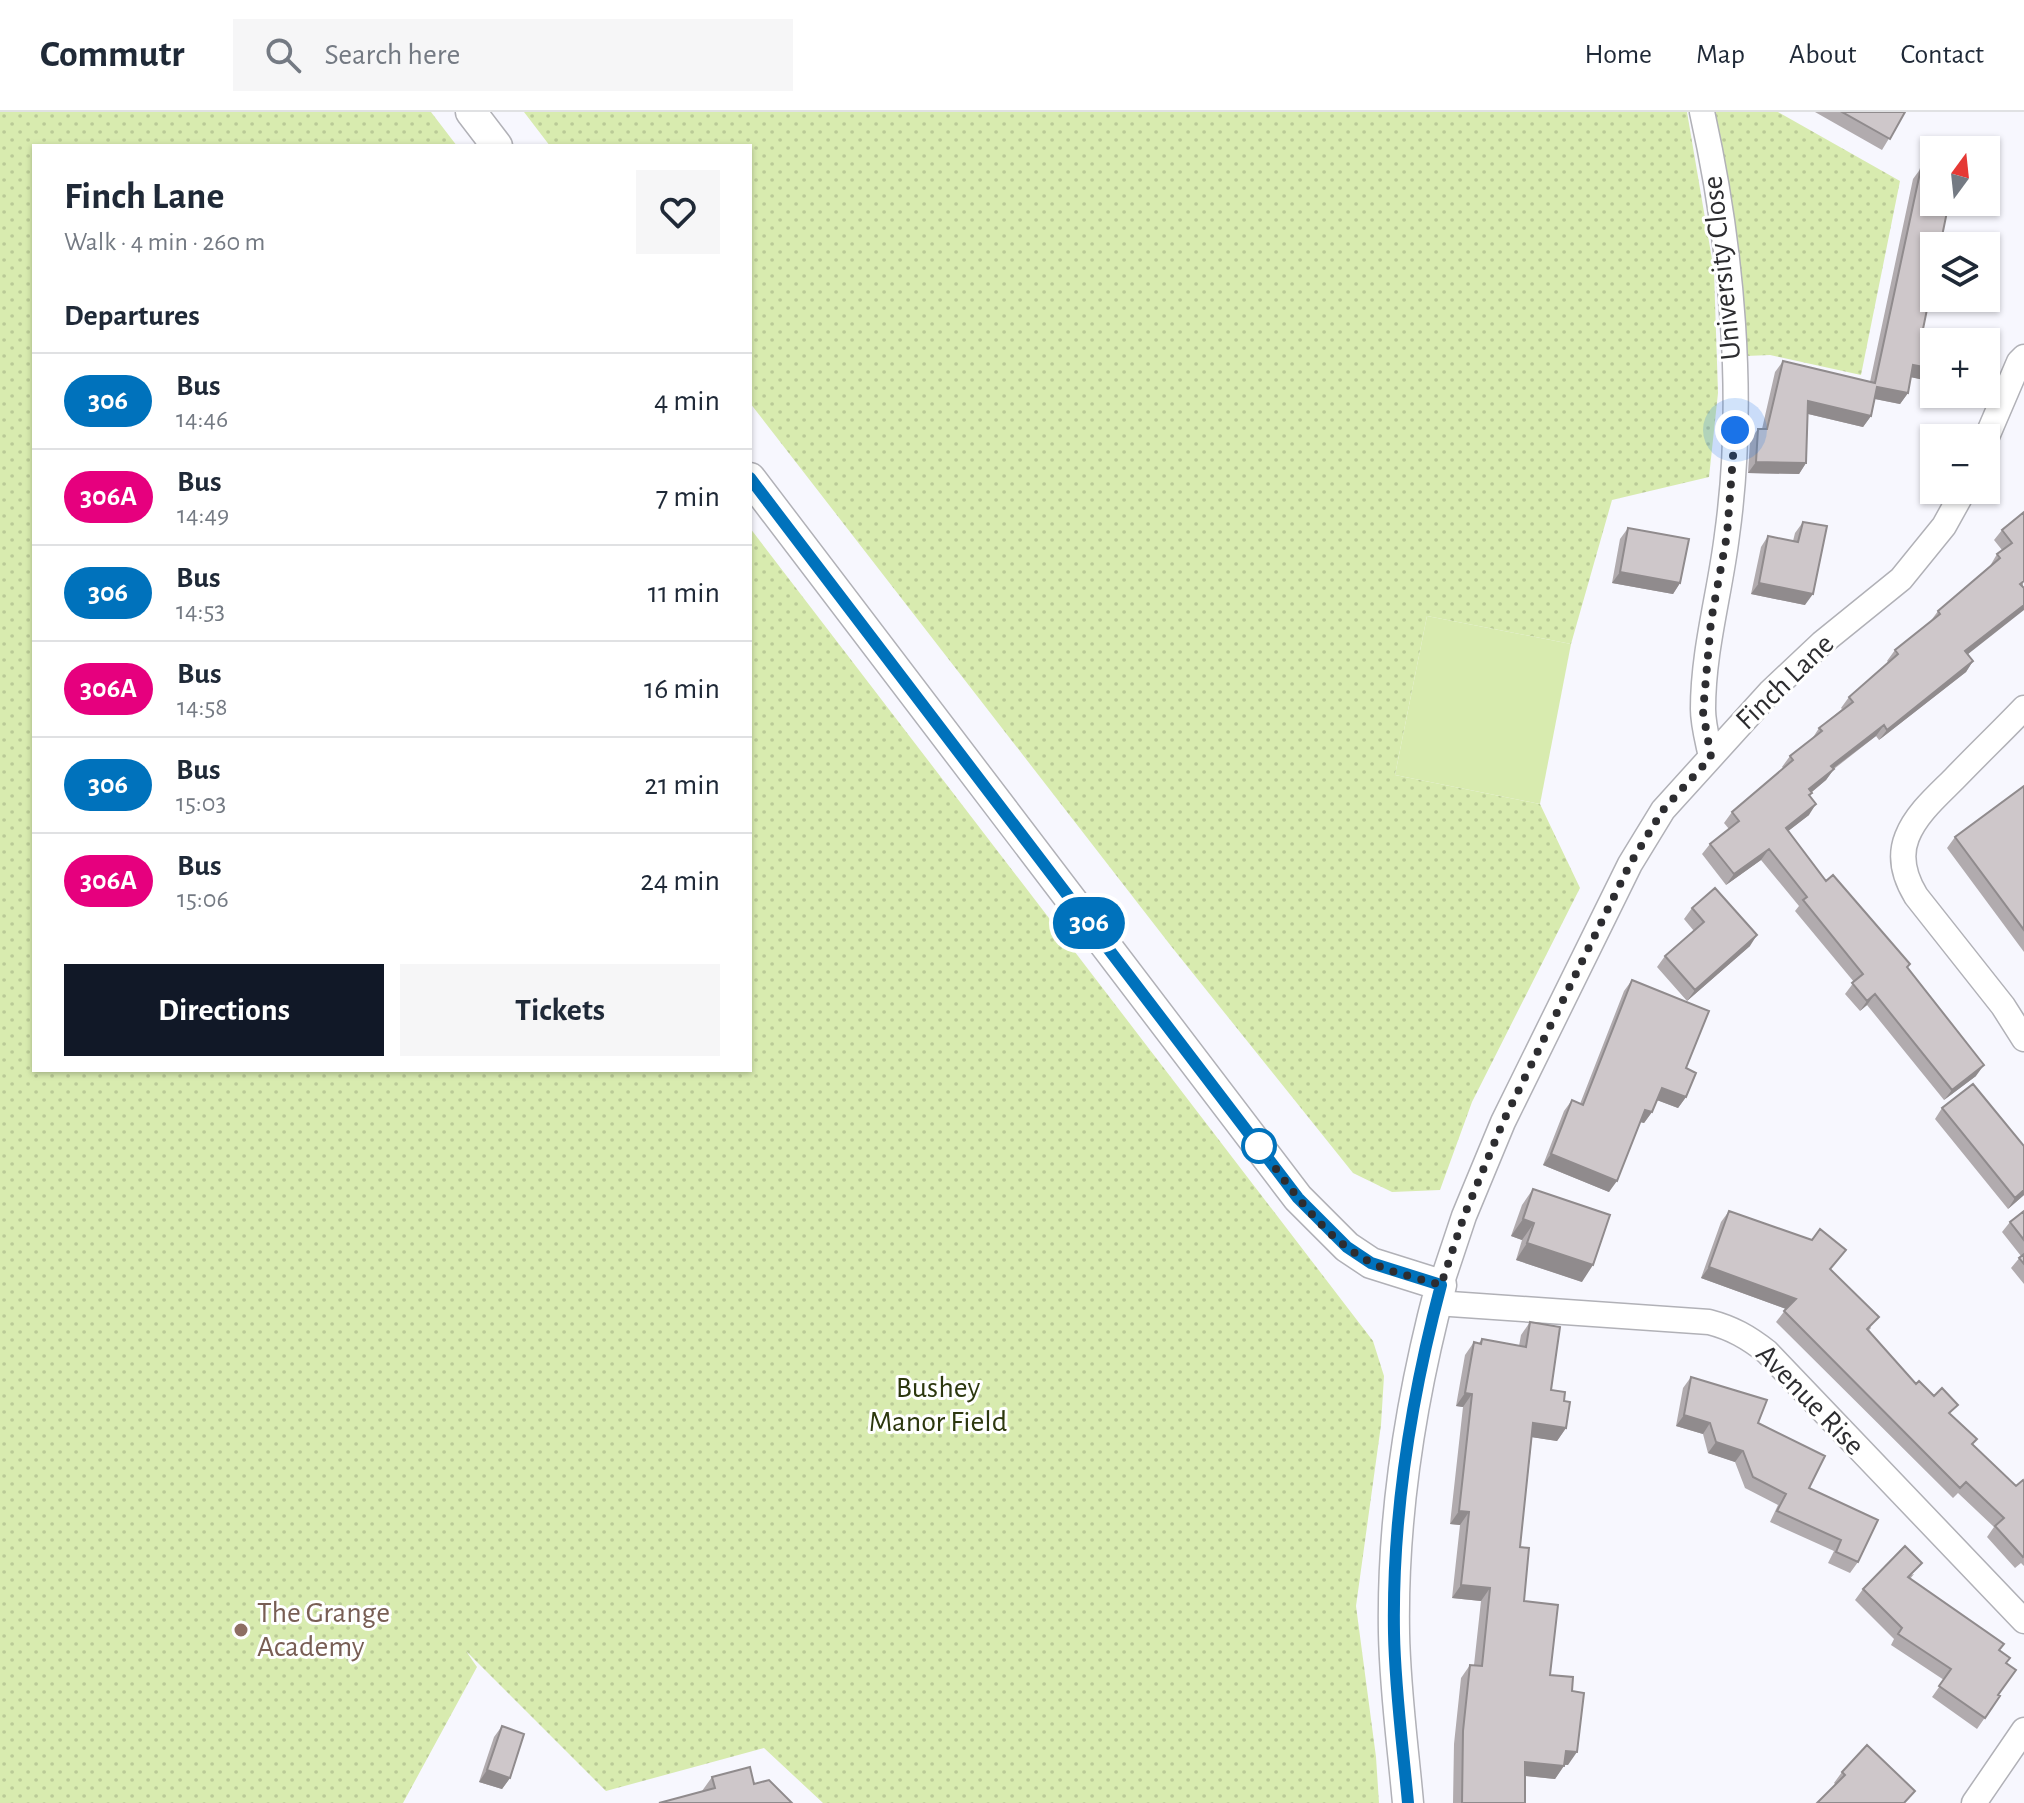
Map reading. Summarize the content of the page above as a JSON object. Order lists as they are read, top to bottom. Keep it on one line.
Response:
{"streets":{"street":["University Close","Finch Lane","Avenue Rise"]},"crossings":[["University Close","Finch Lane"],["Finch Lane","Avenue Rise"]],"parks":["Bushey Manor Field"],"places":["The Grange Academy"],"lines":["bus line 306"],"north":"top","page":{"header":"Commutr","search":"Search here","nav":["Home","Map","About","Contact"],"on_map":"306","map_buttons":["+","−"],"heading":[["Finch Lane","Walk · 4 min · 260 m"],"Departures"],"list":[{"mark":"306","name":"Bus","note":"14:46","value":"4 min"},{"mark":"306A","name":"Bus","note":"14:49","value":"7 min"},{"mark":"306","name":"Bus","note":"14:53","value":"11 min"},{"mark":"306A","name":"Bus","note":"14:58","value":"16 min"},{"mark":"306","name":"Bus","note":"15:03","value":"21 min"},{"mark":"306A","name":"Bus","note":"15:06","value":"24 min"}],"buttons":["Directions","Tickets"]}}
